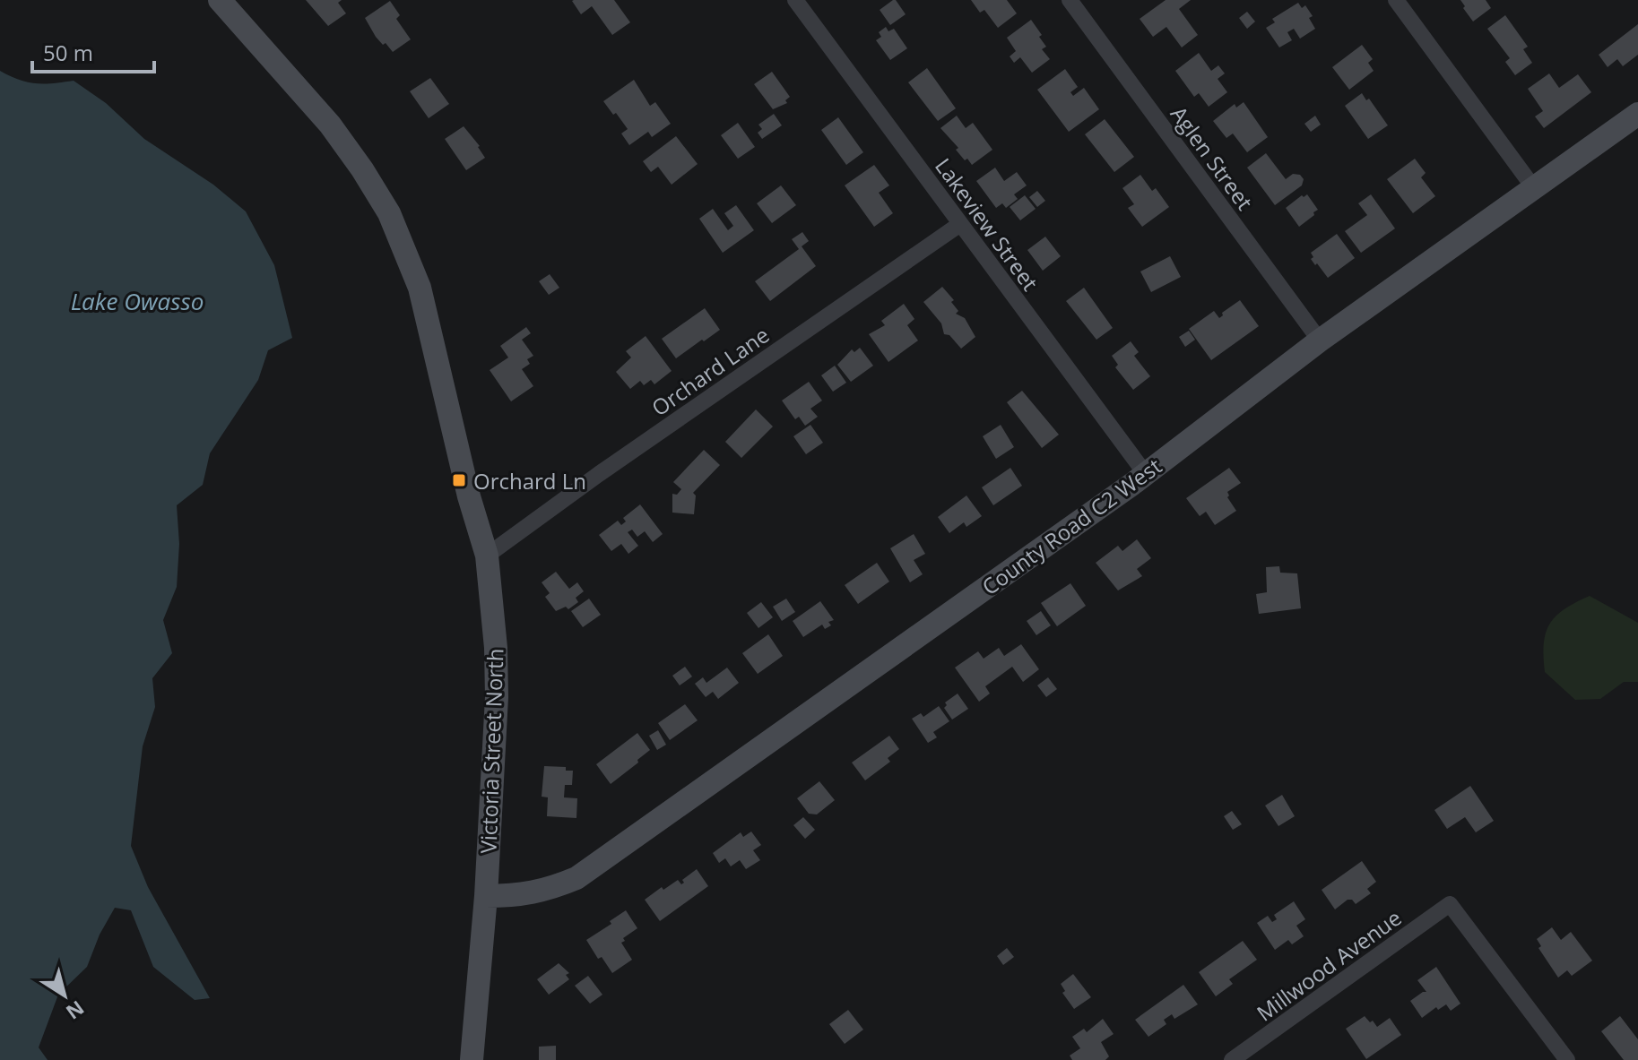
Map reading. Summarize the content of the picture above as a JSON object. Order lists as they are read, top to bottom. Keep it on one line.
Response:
{"streets":{"street":["Aglen Street","Lakeview Street","Orchard Lane","County Road C2 West","Victoria Street North","Millwood Avenue"]},"crossings":[["Aglen Street","County Road C2 West"],["Lakeview Street","Orchard Lane"],["Lakeview Street","County Road C2 West"],["Orchard Lane","Victoria Street North"],["County Road C2 West","Victoria Street North"]],"water":["Lake Owasso"],"places":{"transit":["Orchard Ln"]},"scale_bar":"50 m","north":"bottom right"}
